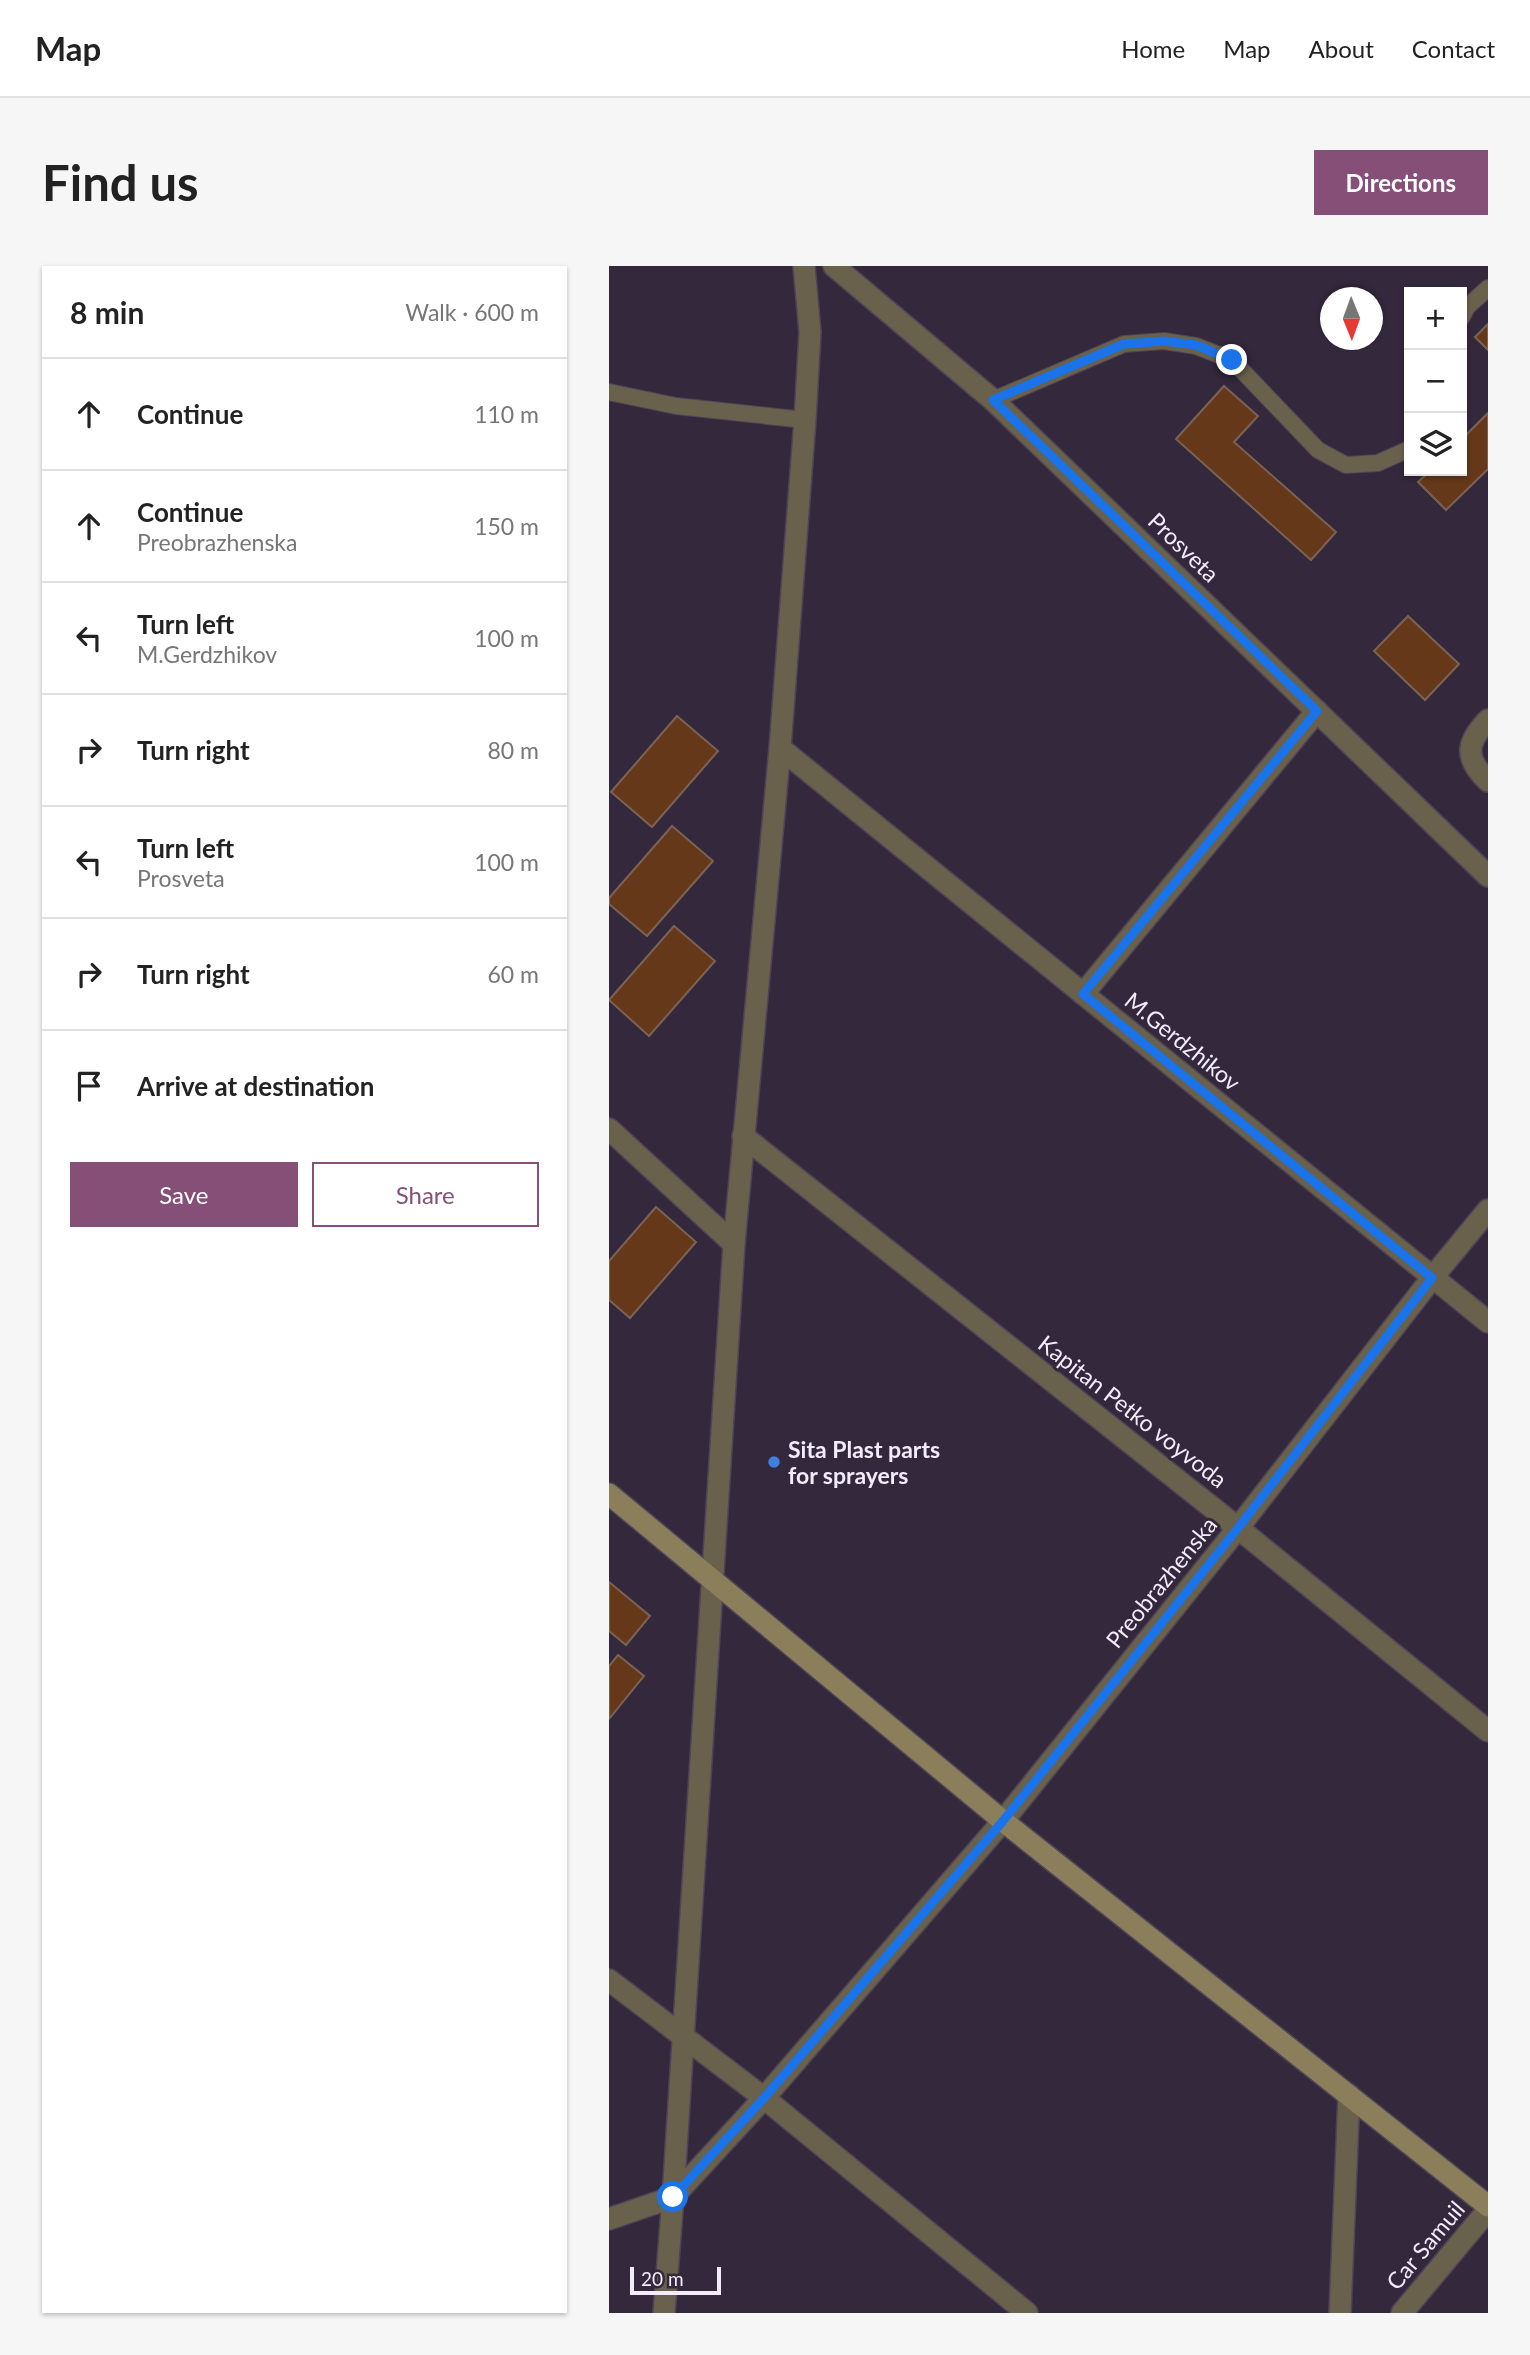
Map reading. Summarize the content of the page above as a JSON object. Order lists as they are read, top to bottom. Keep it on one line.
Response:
{"streets":{"street":["Prosveta","M.Gerdzhikov","Kapitan Petko voyvoda","Preobrazhenska","Car Samuil"]},"crossings":[["M.Gerdzhikov","Preobrazhenska"],["Kapitan Petko voyvoda","Preobrazhenska"]],"places":["Sita Plast parts for sprayers"],"scale_bar":"20 m","north":"bottom","page":{"header":"Map","nav":["Home","Map","About","Contact"],"buttons":["Directions",["Save","Share"]],"title":"Find us","heading":["8 min","Walk · 600 m"],"map_buttons":["+","−"],"list":[["Continue","110 m"],["Continue","Preobrazhenska","150 m"],["Turn left","M.Gerdzhikov","100 m"],["Turn right","80 m"],["Turn left","Prosveta","100 m"],["Turn right","60 m"],"Arrive at destination"],"scale":"20 m"}}
